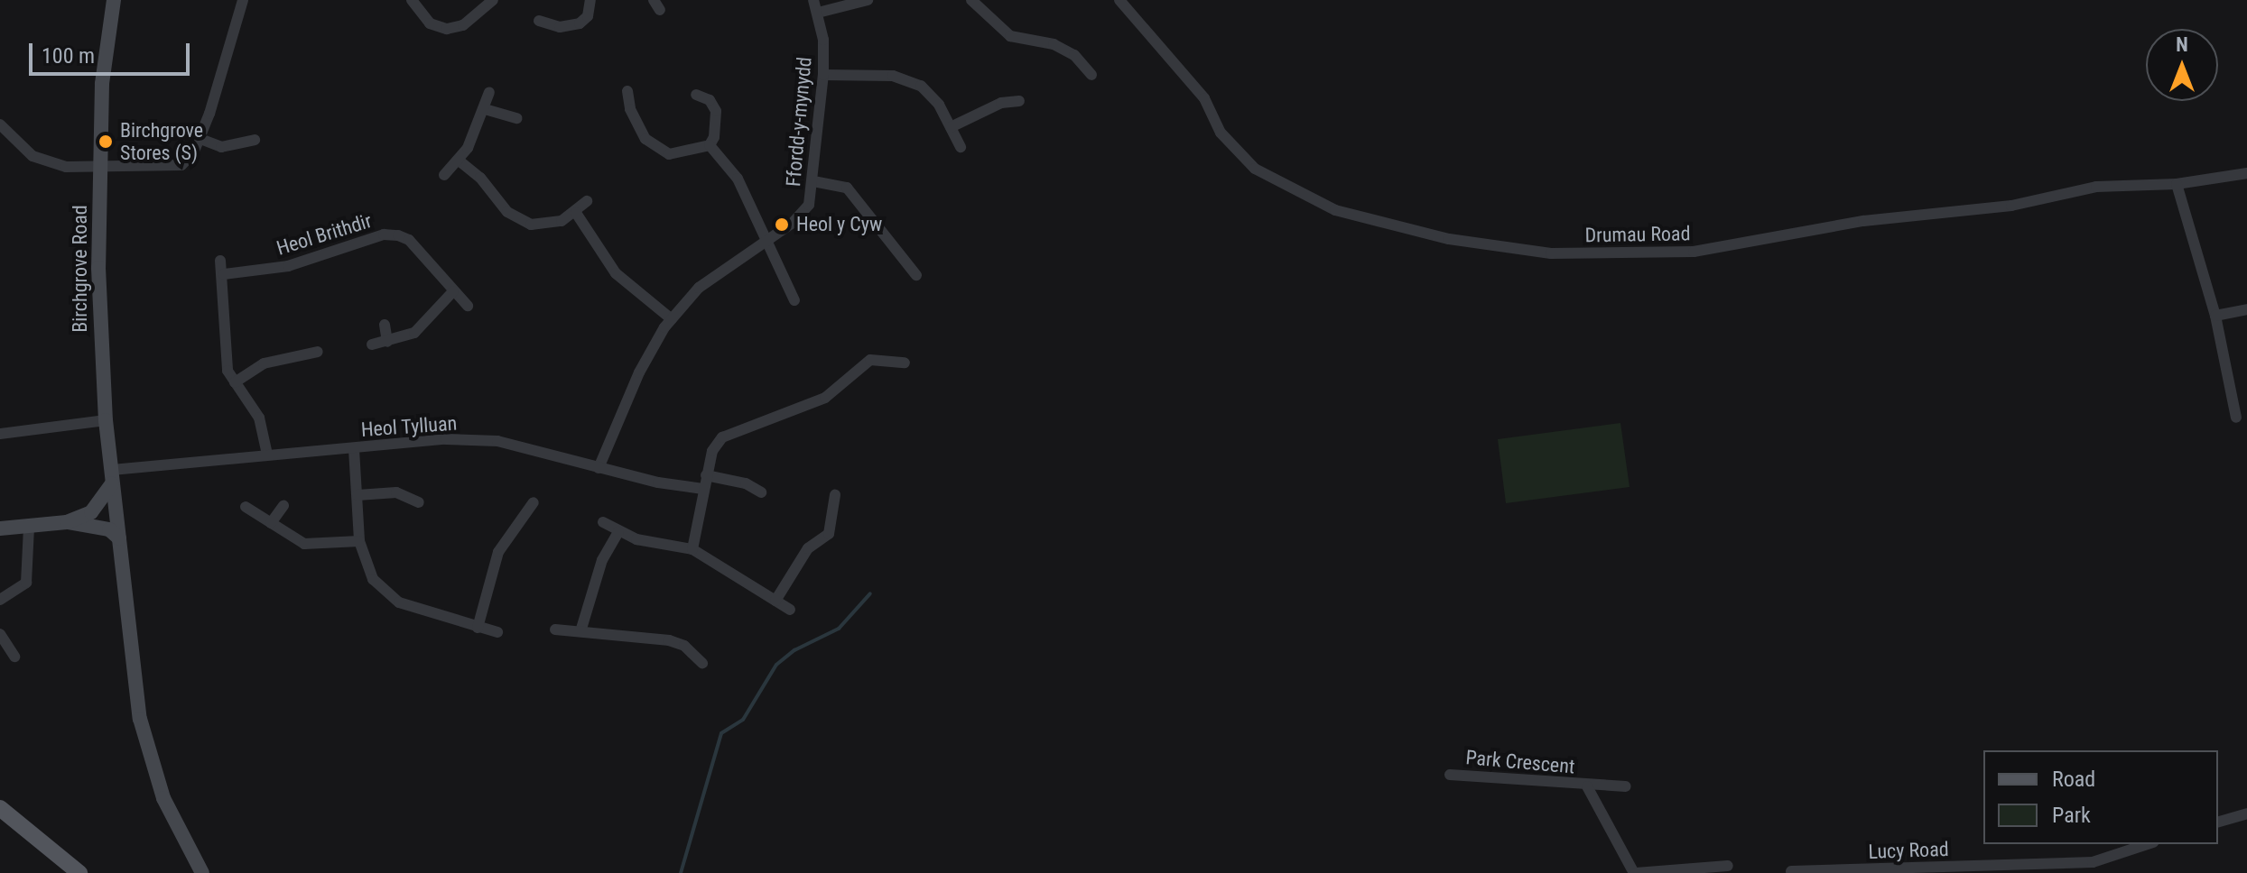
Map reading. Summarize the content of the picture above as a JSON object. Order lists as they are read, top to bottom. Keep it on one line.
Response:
{"streets":{"main road":["Birchgrove Road"],"street":["Ffordd-y-mynydd","Heol Brithdir","Drumau Road","Heol Tylluan","Park Crescent","Lucy Road"]},"crossings":[["Ffordd-y-mynydd","Heol Tylluan"],["Birchgrove Road","Heol Tylluan"]],"places":["Birchgrove Stores (S)","Heol y Cyw"],"legend":["Road","Park"],"scale_bar":"100 m","north":"top"}
